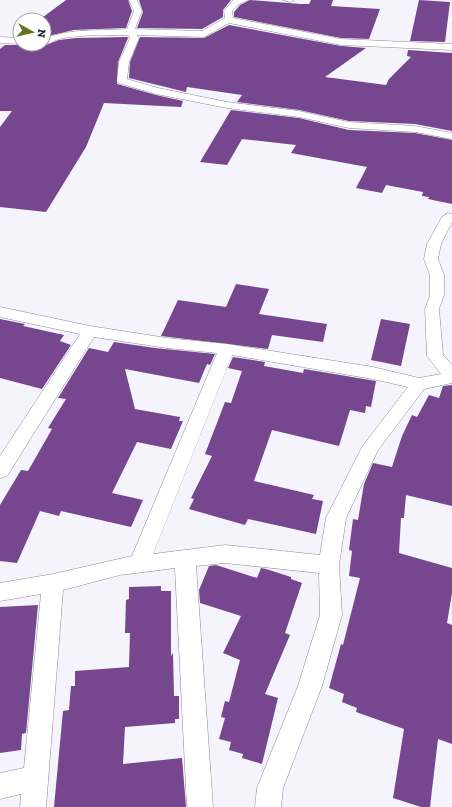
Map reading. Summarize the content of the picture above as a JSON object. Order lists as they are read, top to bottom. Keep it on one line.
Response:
{"north":"right"}
